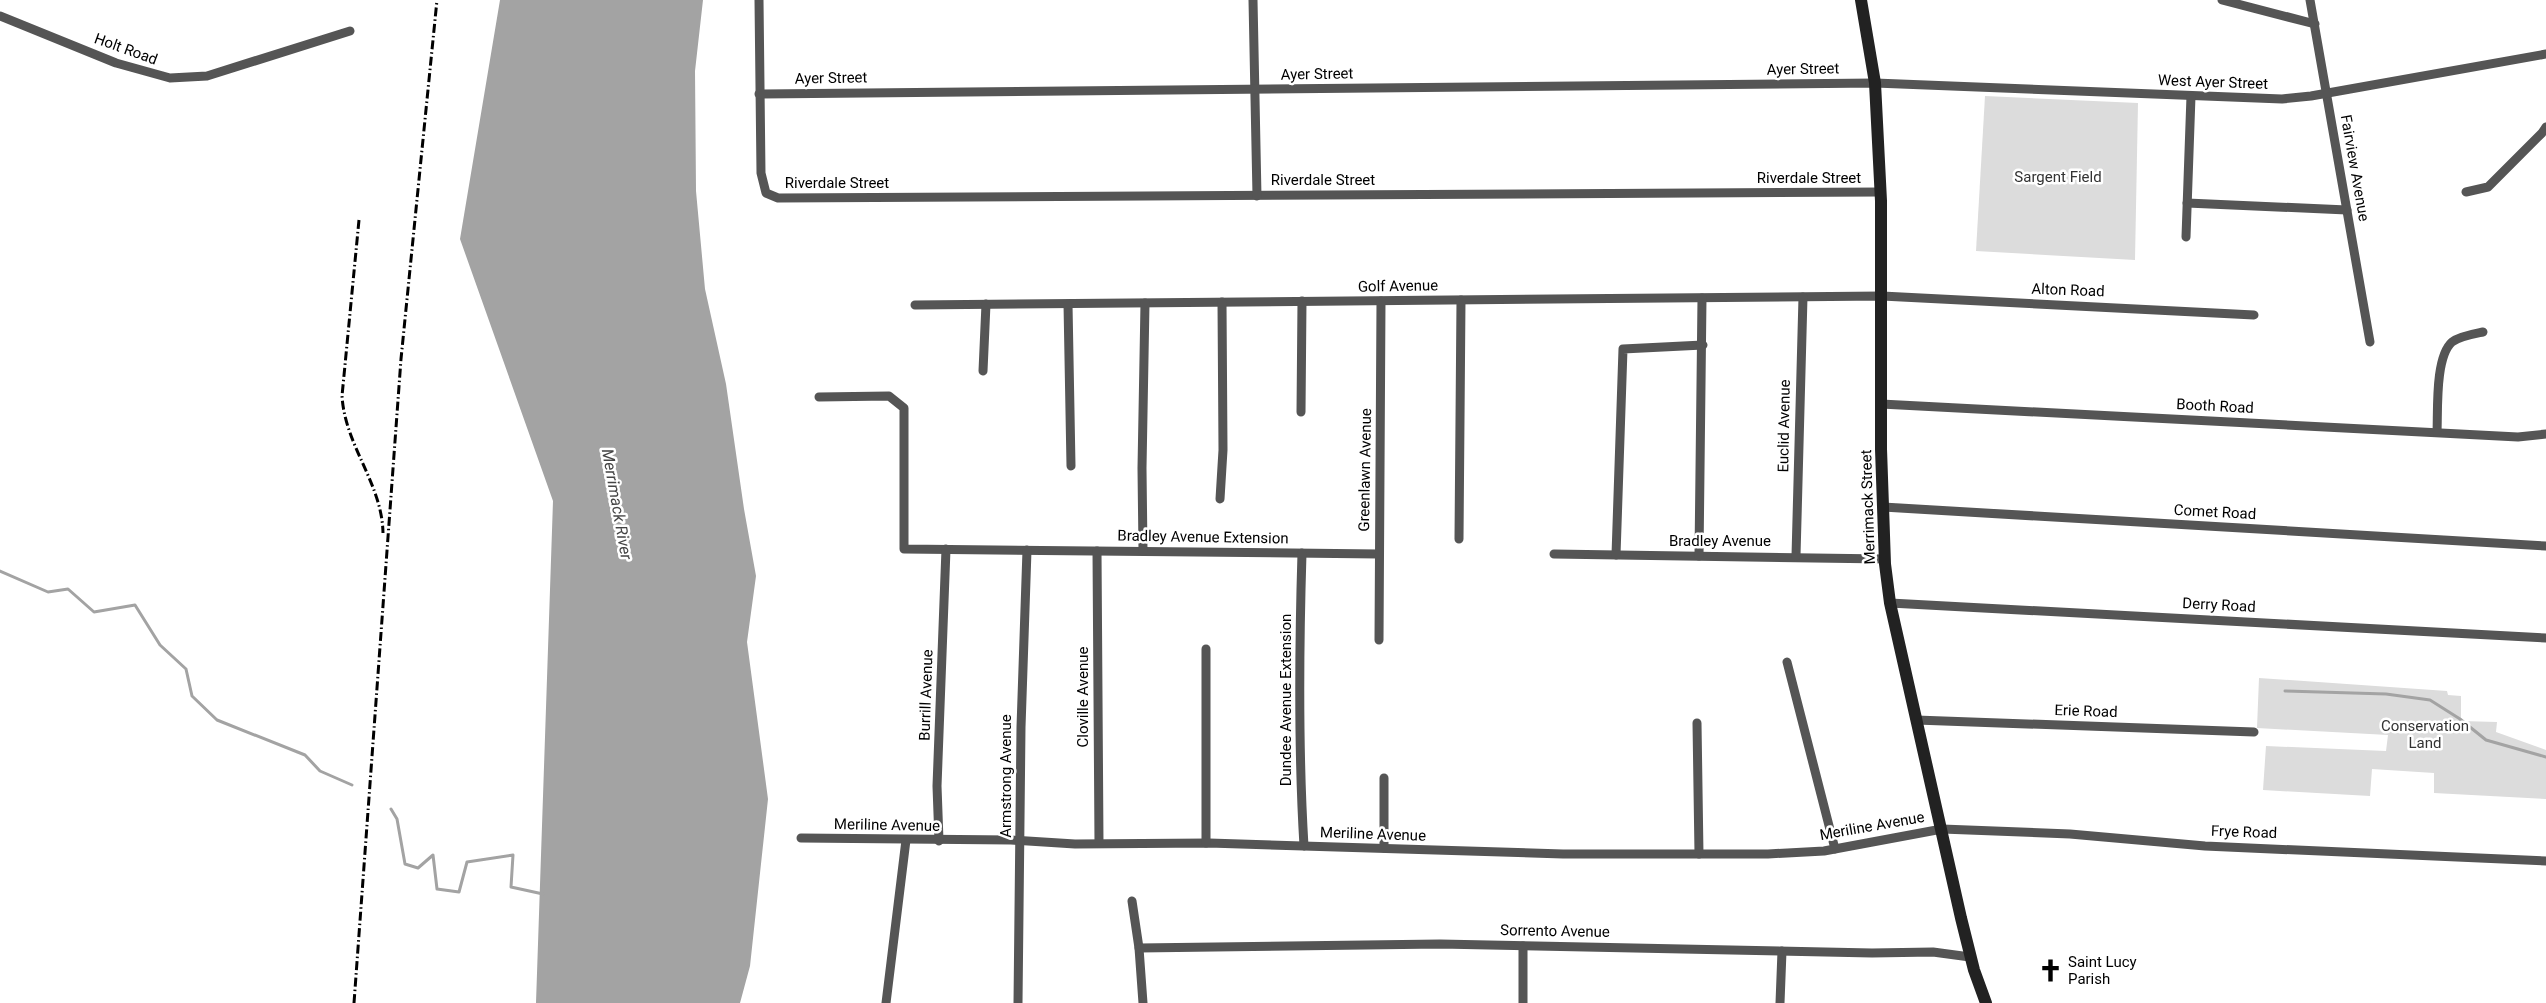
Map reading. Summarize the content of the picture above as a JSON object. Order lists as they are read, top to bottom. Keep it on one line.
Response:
{"streets":{"main road":["Merrimack Street"],"street":["Holt Road","Ayer Street","West Ayer Street","Fairview Avenue","Riverdale Street","Golf Avenue","Alton Road","Booth Road","Euclid Avenue","Greenlawn Avenue","Comet Road","Bradley Avenue Extension","Bradley Avenue","Derry Road","Burrill Avenue","Cloville Avenue","Dundee Avenue Extension","Erie Road","Armstrong Avenue","Meriline Avenue","Frye Road","Sorrento Avenue"]},"crossings":[["Ayer Street","West Ayer Street"],["Ayer Street","Riverdale Street"],["Ayer Street","Merrimack Street"],["West Ayer Street","Fairview Avenue"],["West Ayer Street","Merrimack Street"],["Riverdale Street","Merrimack Street"],["Golf Avenue","Alton Road"],["Golf Avenue","Euclid Avenue"],["Golf Avenue","Greenlawn Avenue"],["Golf Avenue","Merrimack Street"],["Alton Road","Merrimack Street"],["Booth Road","Merrimack Street"],["Euclid Avenue","Bradley Avenue"],["Greenlawn Avenue","Bradley Avenue Extension"],["Merrimack Street","Comet Road"],["Merrimack Street","Bradley Avenue"],["Merrimack Street","Derry Road"],["Merrimack Street","Erie Road"],["Merrimack Street","Meriline Avenue"],["Merrimack Street","Frye Road"],["Merrimack Street","Sorrento Avenue"],["Bradley Avenue Extension","Cloville Avenue"],["Bradley Avenue Extension","Dundee Avenue Extension"],["Bradley Avenue Extension","Armstrong Avenue"],["Burrill Avenue","Meriline Avenue"],["Cloville Avenue","Meriline Avenue"],["Dundee Avenue Extension","Meriline Avenue"],["Armstrong Avenue","Meriline Avenue"],["Meriline Avenue","Frye Road"]],"water":["Merrimack River"],"parks":["Sargent Field","Conservation Land"],"places":{"church":["Saint Lucy Parish"]}}
